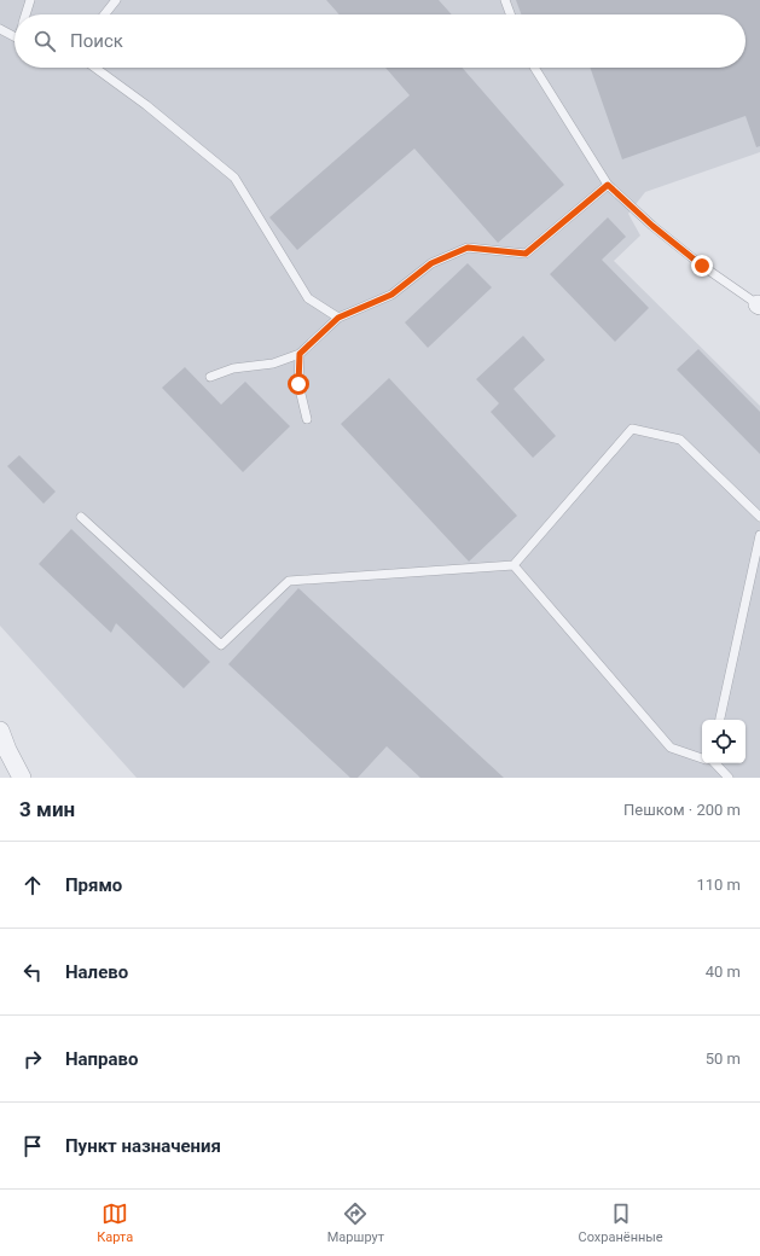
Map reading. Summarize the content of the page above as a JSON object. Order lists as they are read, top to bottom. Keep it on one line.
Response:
{"page":{"search":"Поиск","heading":["3 мин","Пешком · 200 m"],"list":[["Прямо","110 m"],["Налево","40 m"],["Направо","50 m"],"Пункт назначения"],"nav":["Карта","Маршрут","Сохранённые"]}}
